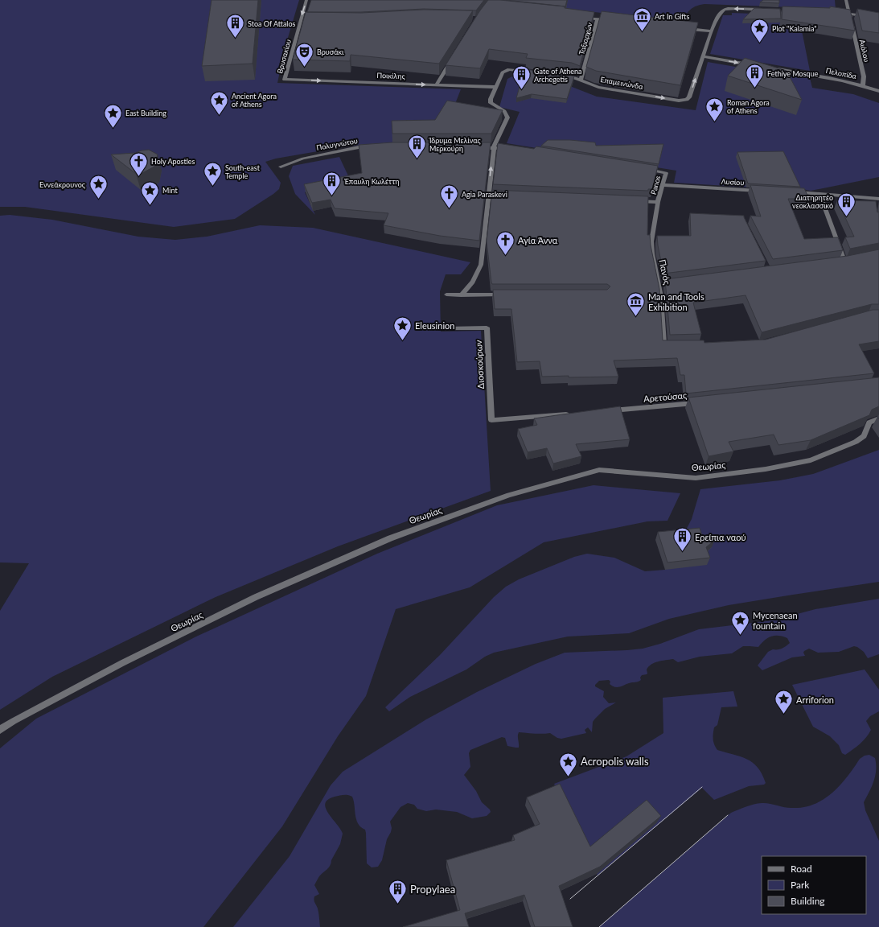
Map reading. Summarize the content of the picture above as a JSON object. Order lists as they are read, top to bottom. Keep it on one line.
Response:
{"streets":{"street":["Ταξιαρχών","Αιόλου","Βρυσακίου","Πελοπίδα","Ποικίλης","Επαμεινώνδα","Πολυγνώτου","Λυσίου","Panos","Πανός","Διοσκούρων","Αρετούσας","Θεωρίας"]},"crossings":[["Ταξιαρχών","Επαμεινώνδα"],["Αιόλου","Πελοπίδα"],["Βρυσακίου","Ποικίλης"],["Λυσίου","Panos"],["Panos","Πανός"]],"one_way":["Ποικίλης","Επαμεινώνδα"],"places":{"museum":["Art In Gifts","Man and Tools Exhibition"],"building":["Stoa Of Attalos","Fethiye Mosque","Gate of Athena Archegetis","Ίδρυμα Μελίνας Μερκούρη","Έπαυλη Κωλέττη","Διατηρητέο νεοκλασσικό","Ερείπια ναού","Propylaea"],"place":["Plot \"Kalamia\"","Ancient Agora of Athens","Roman Agora of Athens","East Building","South-east Temple","Εννεάκρουνος","Mint","Eleusinion","Mycenaean fountain","Arriforion","Acropolis walls"],"theatre":["Βρυσάκι"],"church":["Holy Apostles","Agia Paraskevi","Αγία Άννα"]},"legend":["Road","Park","Building"]}
